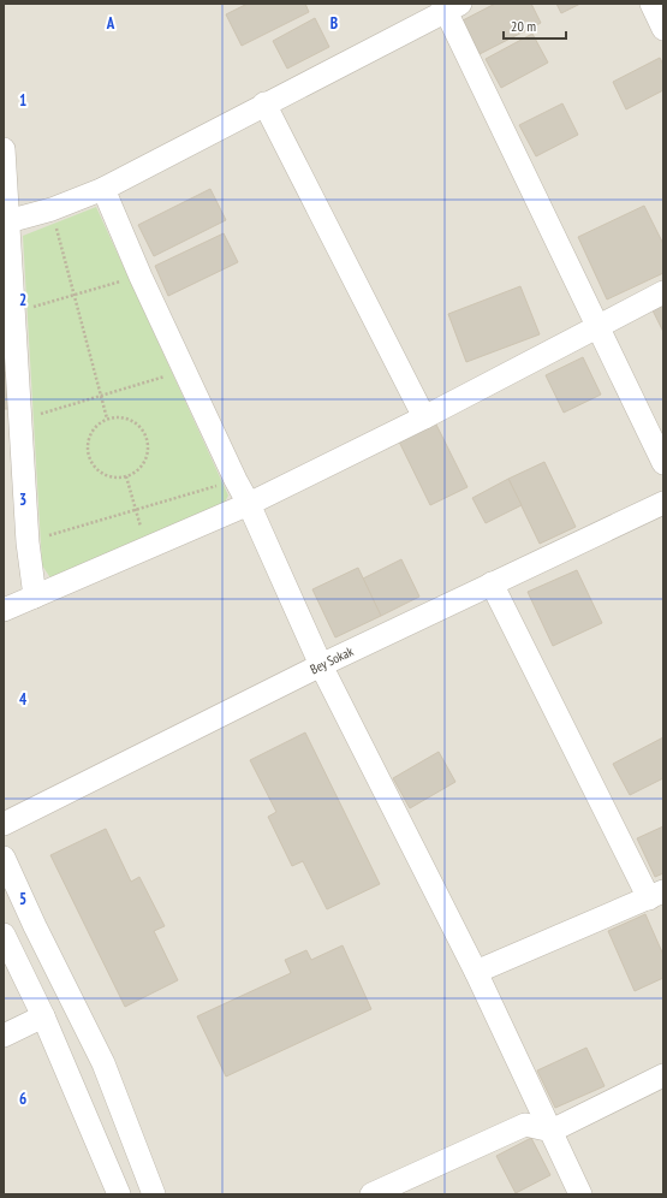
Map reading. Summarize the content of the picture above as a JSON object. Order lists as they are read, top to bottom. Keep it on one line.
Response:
{"streets":{"street":["Bey Sokak"]},"scale_bar":"20 m","grid":{"columns":["A","B"],"rows":["1","2","3","4","5","6"]}}
